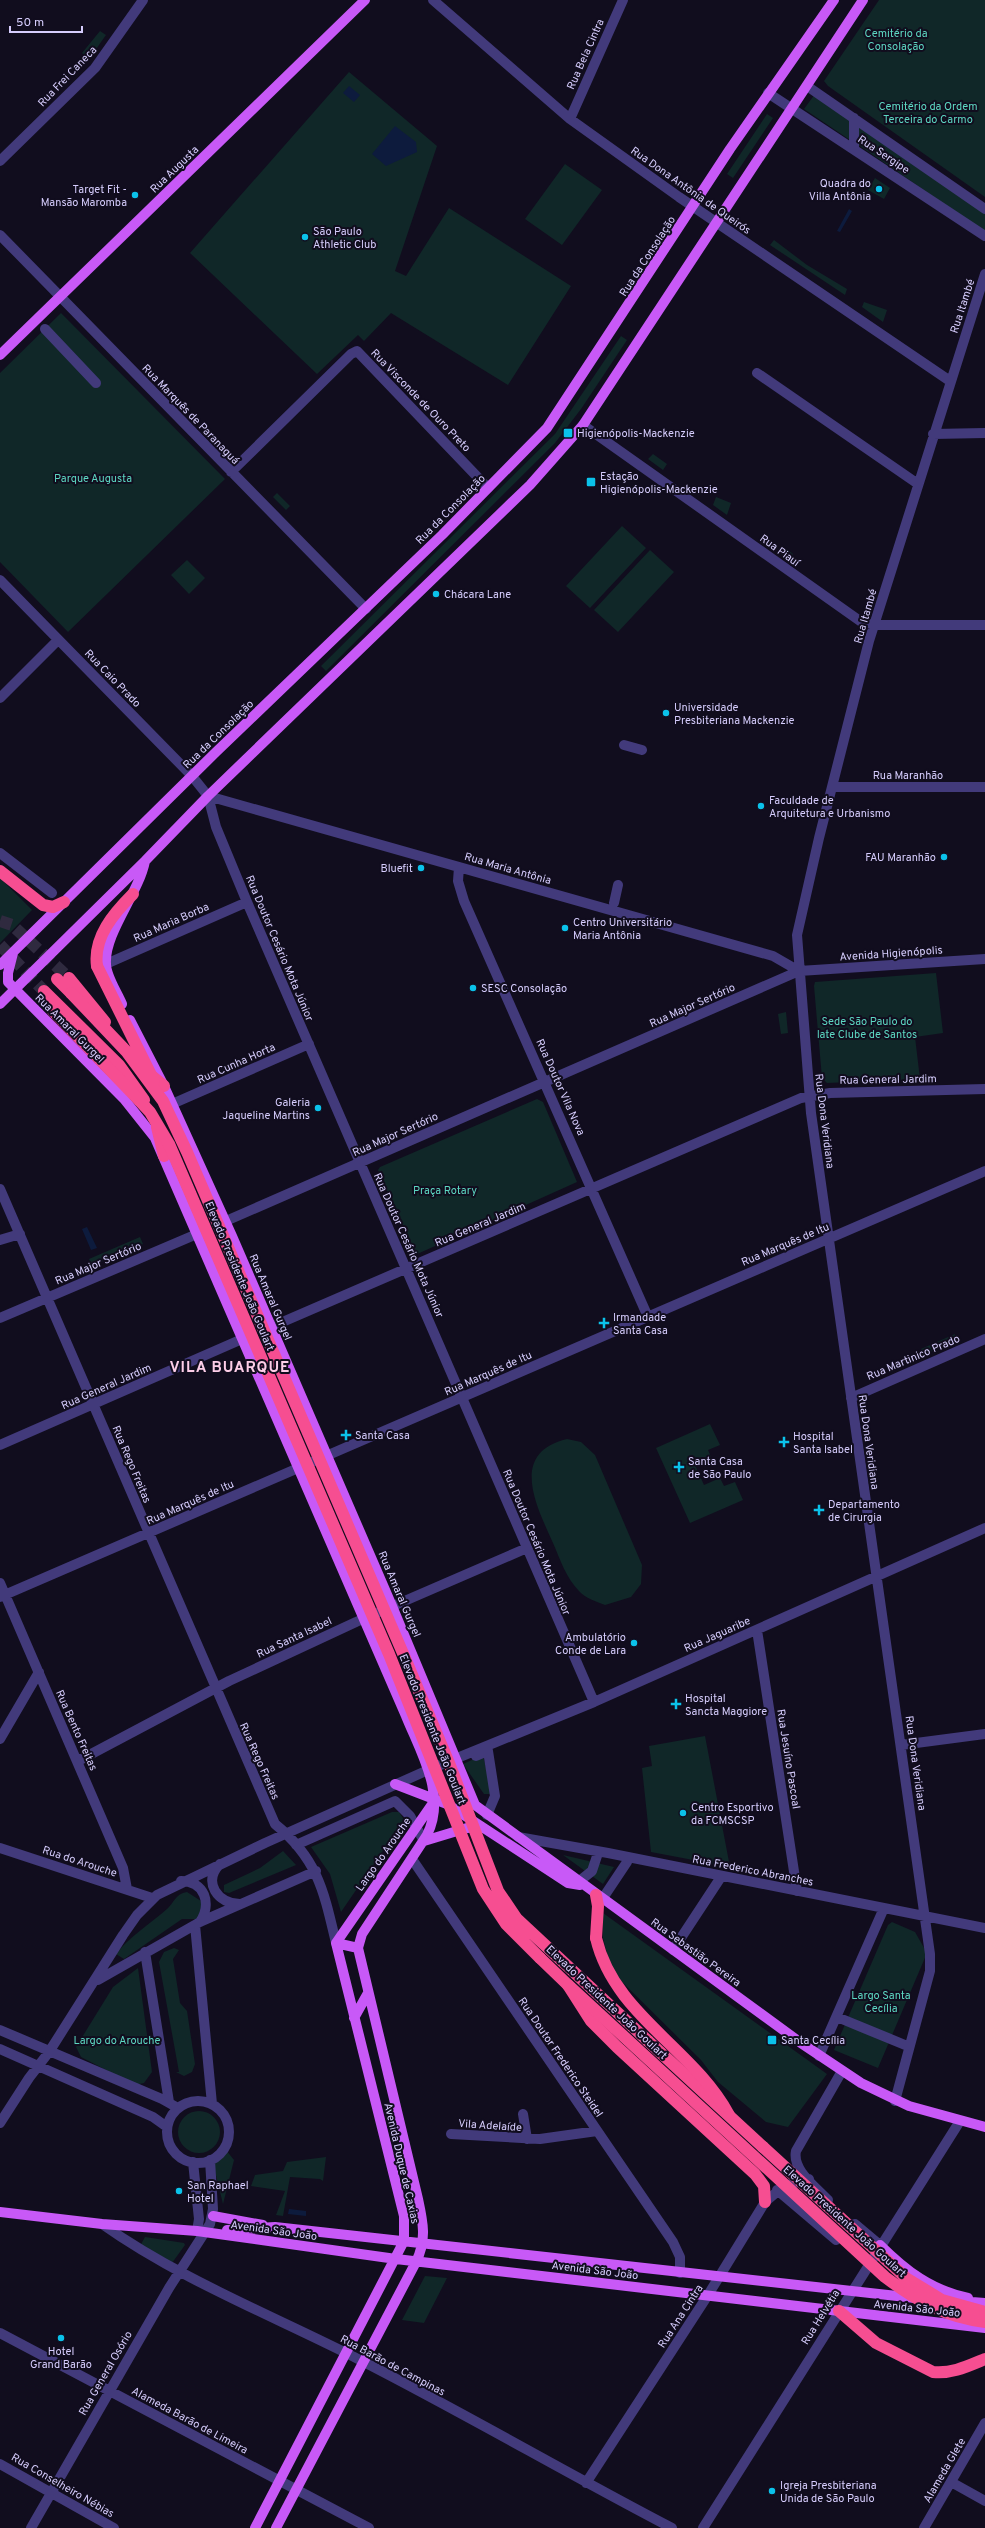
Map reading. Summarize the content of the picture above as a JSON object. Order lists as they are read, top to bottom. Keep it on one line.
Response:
{"streets":{"highway":["Elevado Presidente João Goulart"],"main road":["Rua Augusta","Rua da Consolação","Rua Amaral Gurgel","Largo do Arouche","Rua Sebastião Pereira","Avenida Duque de Caxias","Avenida São João"],"street":["Rua Bela Cintra","Rua Frei Caneca","Rua Sergipe","Rua Dona Antônia de Queirós","Rua Itambé","Rua Visconde de Ouro Preto","Rua Marquês de Paranaguá","Rua Piauí","Rua Caio Prado","Rua Maranhão","Rua Maria Antônia","Rua Maria Borba","Rua Doutor Cesário Mota Júnior","Avenida Higienópolis","Rua Major Sertório","Rua Cunha Horta","Rua General Jardim","Rua Doutor Vila Nova","Rua Dona Veridiana","Rua Marquês de Itu","Rua Martinico Prado","Rua Rego Freitas","Rua Jaguaribe","Rua Santa Isabel","Rua Bento Freitas","Rua Jesuíno Pascoal","Rua do Arouche","Rua Frederico Abranches","Rua Doutor Frederico Steidel","Vila Adelaíde","Rua Ana Cintra","Rua Helvétia","Rua Barão de Campinas","Rua General Osório","Alameda Barão de Limeira","Alameda Glete","Rua Conselheiro Nébias"]},"crossings":[["Rua Bela Cintra","Rua Dona Antônia de Queirós"],["Rua Sergipe","Rua da Consolação"],["Rua Augusta","Rua Marquês de Paranaguá"],["Rua Dona Antônia de Queirós","Rua da Consolação"],["Rua Dona Antônia de Queirós","Rua Itambé"],["Rua da Consolação","Rua Visconde de Ouro Preto"],["Rua da Consolação","Rua Marquês de Paranaguá"],["Rua da Consolação","Rua Caio Prado"],["Rua da Consolação","Rua Amaral Gurgel"],["Rua Itambé","Rua Piauí"],["Rua Itambé","Rua Maranhão"],["Rua Itambé","Rua Maria Antônia"],["Rua Itambé","Avenida Higienópolis"],["Rua Itambé","Rua Major Sertório"],["Rua Itambé","Rua Dona Veridiana"],["Rua Visconde de Ouro Preto","Rua Marquês de Paranaguá"],["Rua Caio Prado","Rua Maria Antônia"],["Rua Caio Prado","Rua Doutor Cesário Mota Júnior"],["Rua Maria Antônia","Rua Doutor Cesário Mota Júnior"],["Rua Maria Antônia","Avenida Higienópolis"],["Rua Maria Antônia","Rua Major Sertório"],["Rua Maria Antônia","Rua Doutor Vila Nova"],["Rua Maria Antônia","Rua Dona Veridiana"],["Rua Maria Borba","Rua Doutor Cesário Mota Júnior"],["Rua Maria Borba","Rua Amaral Gurgel"],["Rua Doutor Cesário Mota Júnior","Rua Major Sertório"],["Rua Doutor Cesário Mota Júnior","Rua Cunha Horta"],["Rua Doutor Cesário Mota Júnior","Rua General Jardim"],["Rua Doutor Cesário Mota Júnior","Rua Marquês de Itu"],["Rua Doutor Cesário Mota Júnior","Rua Jaguaribe"],["Rua Doutor Cesário Mota Júnior","Rua Santa Isabel"],["Avenida Higienópolis","Rua Major Sertório"],["Avenida Higienópolis","Rua Dona Veridiana"],["Rua Major Sertório","Rua Amaral Gurgel"],["Rua Major Sertório","Rua Doutor Vila Nova"],["Rua Major Sertório","Rua Dona Veridiana"],["Rua Major Sertório","Rua Rego Freitas"],["Rua Amaral Gurgel","Rua Cunha Horta"],["Rua Amaral Gurgel","Rua General Jardim"],["Rua Amaral Gurgel","Rua Marquês de Itu"],["Rua Amaral Gurgel","Elevado Presidente João Goulart"],["Rua Amaral Gurgel","Rua Jaguaribe"],["Rua Amaral Gurgel","Rua Santa Isabel"],["Rua Cunha Horta","Elevado Presidente João Goulart"],["Rua General Jardim","Rua Doutor Vila Nova"],["Rua General Jardim","Rua Dona Veridiana"],["Rua General Jardim","Rua Rego Freitas"],["Rua Doutor Vila Nova","Rua Marquês de Itu"],["Rua Dona Veridiana","Rua Marquês de Itu"],["Rua Dona Veridiana","Rua Martinico Prado"],["Rua Dona Veridiana","Rua Jaguaribe"],["Rua Dona Veridiana","Rua Frederico Abranches"],["Rua Marquês de Itu","Rua Rego Freitas"],["Rua Marquês de Itu","Rua Bento Freitas"],["Elevado Presidente João Goulart","Avenida São João"],["Rua Rego Freitas","Rua Santa Isabel"],["Rua Jaguaribe","Rua Jesuíno Pascoal"],["Rua Santa Isabel","Rua Bento Freitas"],["Rua Bento Freitas","Rua do Arouche"],["Rua Jesuíno Pascoal","Rua Frederico Abranches"],["Largo do Arouche","Avenida Duque de Caxias"],["Rua Frederico Abranches","Rua Sebastião Pereira"],["Rua Sebastião Pereira","Rua Helvétia"],["Rua Doutor Frederico Steidel","Vila Adelaíde"],["Rua Doutor Frederico Steidel","Avenida São João"],["Avenida Duque de Caxias","Avenida São João"],["Avenida Duque de Caxias","Rua Barão de Campinas"],["Avenida Duque de Caxias","Alameda Barão de Limeira"],["Avenida São João","Rua Ana Cintra"],["Avenida São João","Rua Helvétia"],["Avenida São João","Rua Barão de Campinas"],["Avenida São João","Rua General Osório"],["Rua Ana Cintra","Rua Barão de Campinas"],["Rua Barão de Campinas","Rua General Osório"],["Rua General Osório","Alameda Barão de Limeira"],["Rua General Osório","Rua Conselheiro Nébias"]],"districts":["VILA BUARQUE"],"parks":["Cemitério da Consolação","Cemitério da Ordem Terceira do Carmo","Parque Augusta","Sede São Paulo do Iate Clube de Santos","Praça Rotary","Largo Santa Cecília","Largo do Arouche"],"places":{"other":["Quadra do Villa Antônia","Target Fit - Mansão Maromba","São Paulo Athletic Club","Chácara Lane","Universidade Presbiteriana Mackenzie","Faculdade de Arquitetura e Urbanismo","FAU Maranhão","Bluefit","Centro Universitário Maria Antônia","SESC Consolação","Galeria Jaqueline Martins","Ambulatório Conde de Lara","Centro Esportivo da FCMSCSP","San Raphael Hotel","Hotel Grand Barão","Igreja Presbiteriana Unida de São Paulo"],"transit":["Higienópolis-Mackenzie","Estação Higienópolis-Mackenzie","Santa Cecília"],"health":["Irmandade Santa Casa","Santa Casa","Hospital Santa Isabel","Santa Casa de São Paulo","Departamento de Cirurgia","Hospital Sancta Maggiore"]},"scale_bar":"50 m"}
